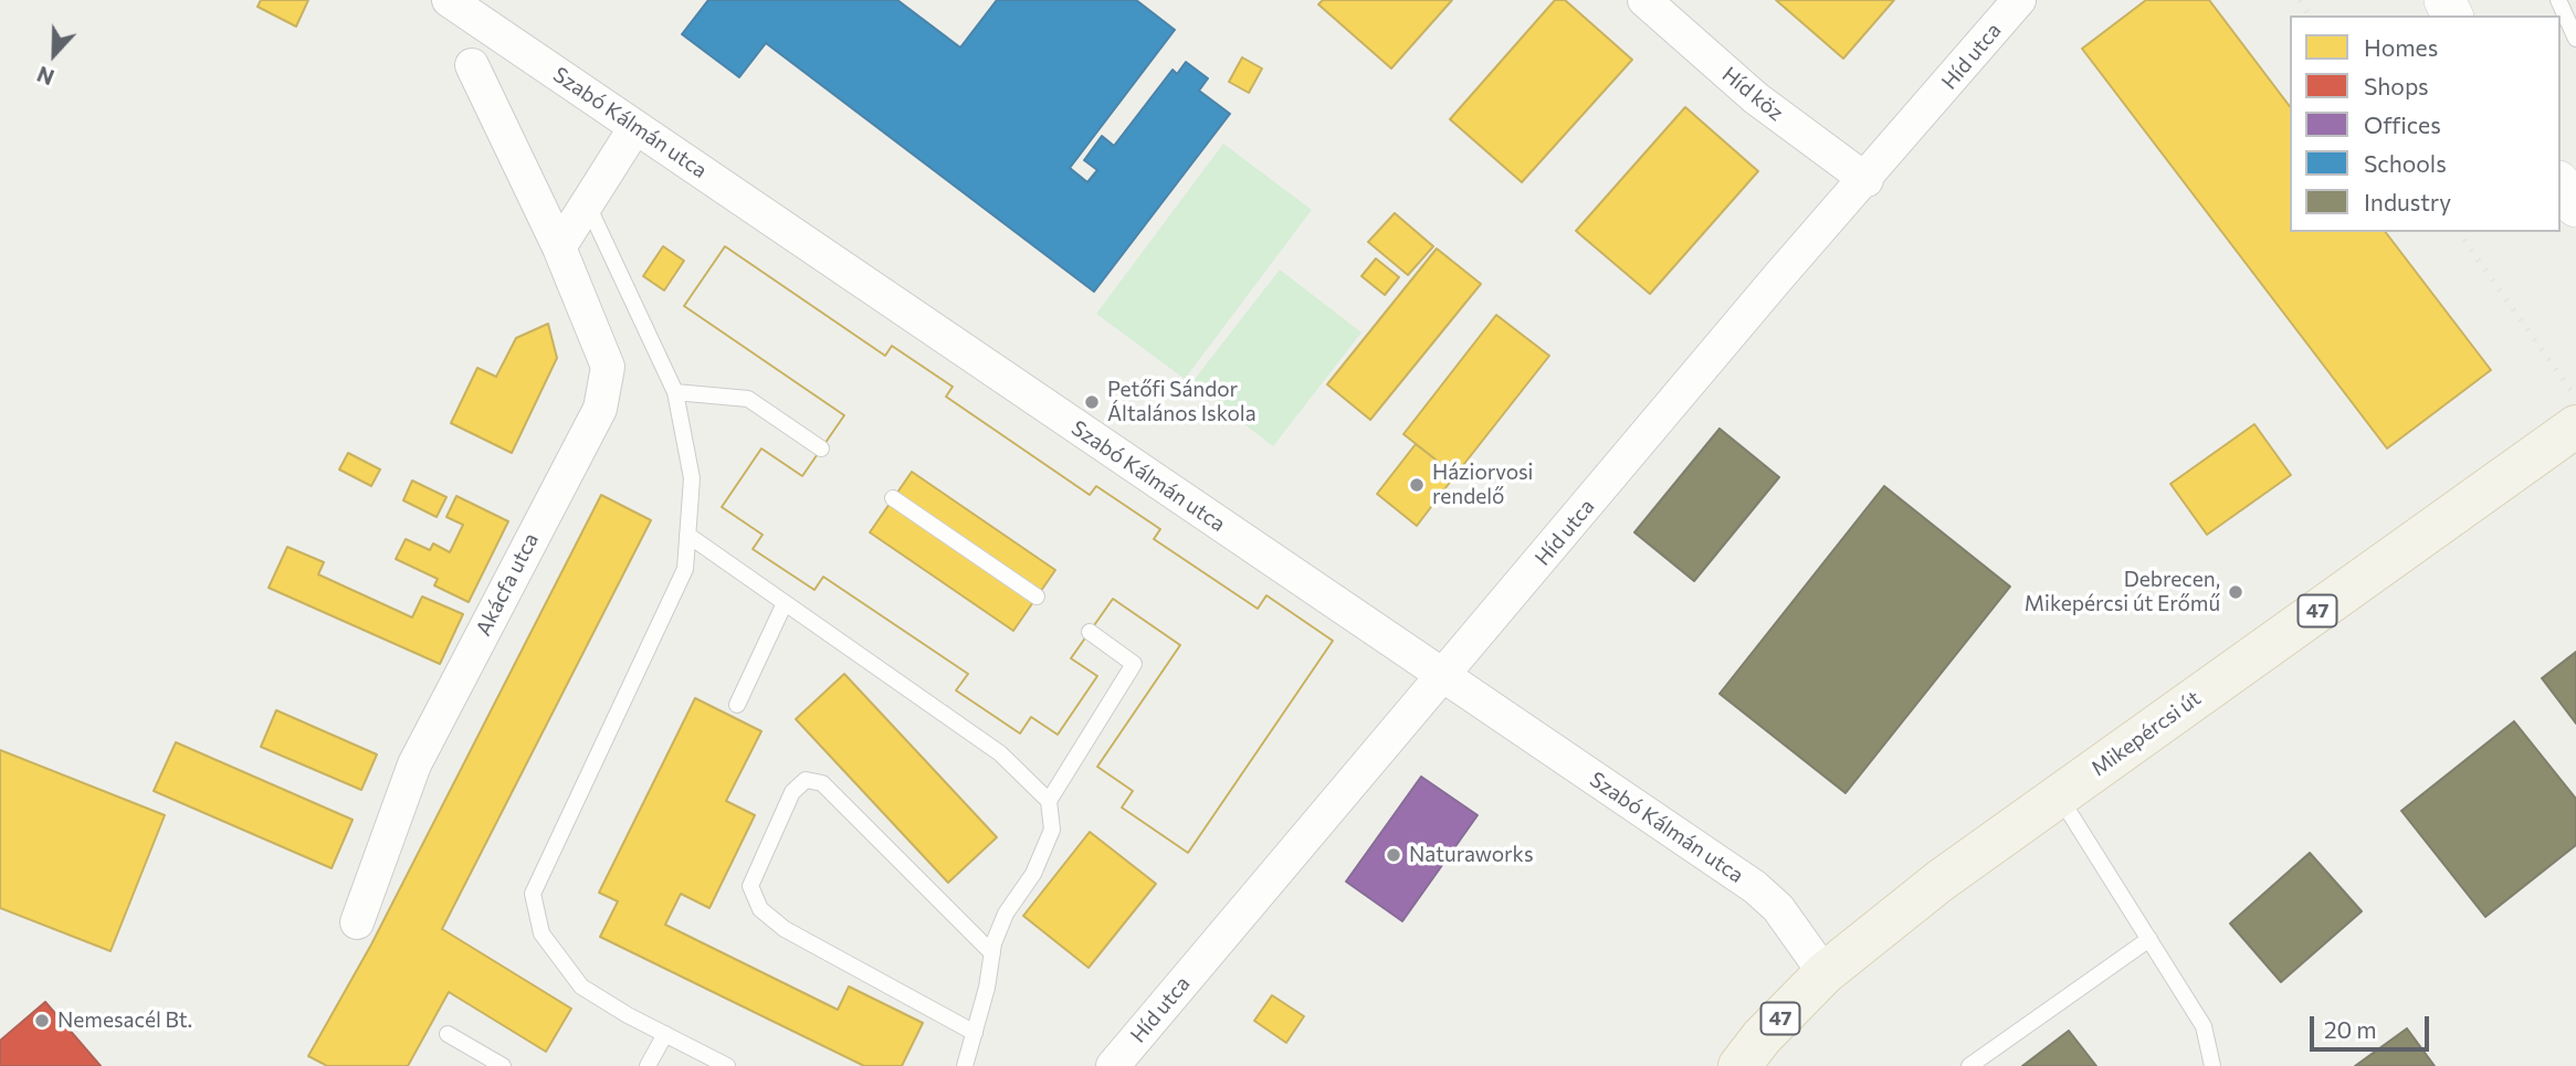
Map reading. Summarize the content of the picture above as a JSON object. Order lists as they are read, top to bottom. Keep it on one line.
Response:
{"streets":{"main road":["47","Mikepércsi út"],"street":["Híd utca","Híd köz","Szabó Kálmán utca","Akácfa utca"]},"crossings":[["Híd utca","Híd köz"],["Híd utca","Szabó Kálmán utca"],["Szabó Kálmán utca","Mikepércsi út"]],"places":["Petőfi Sándor Általános Iskola","Háziorvosi rendelő","Debrecen, Mikepércsi út Erőmű","Naturaworks","Nemesacél Bt."],"legend":["Homes","Shops","Offices","Schools","Industry"],"scale_bar":"20 m","north":"bottom"}
